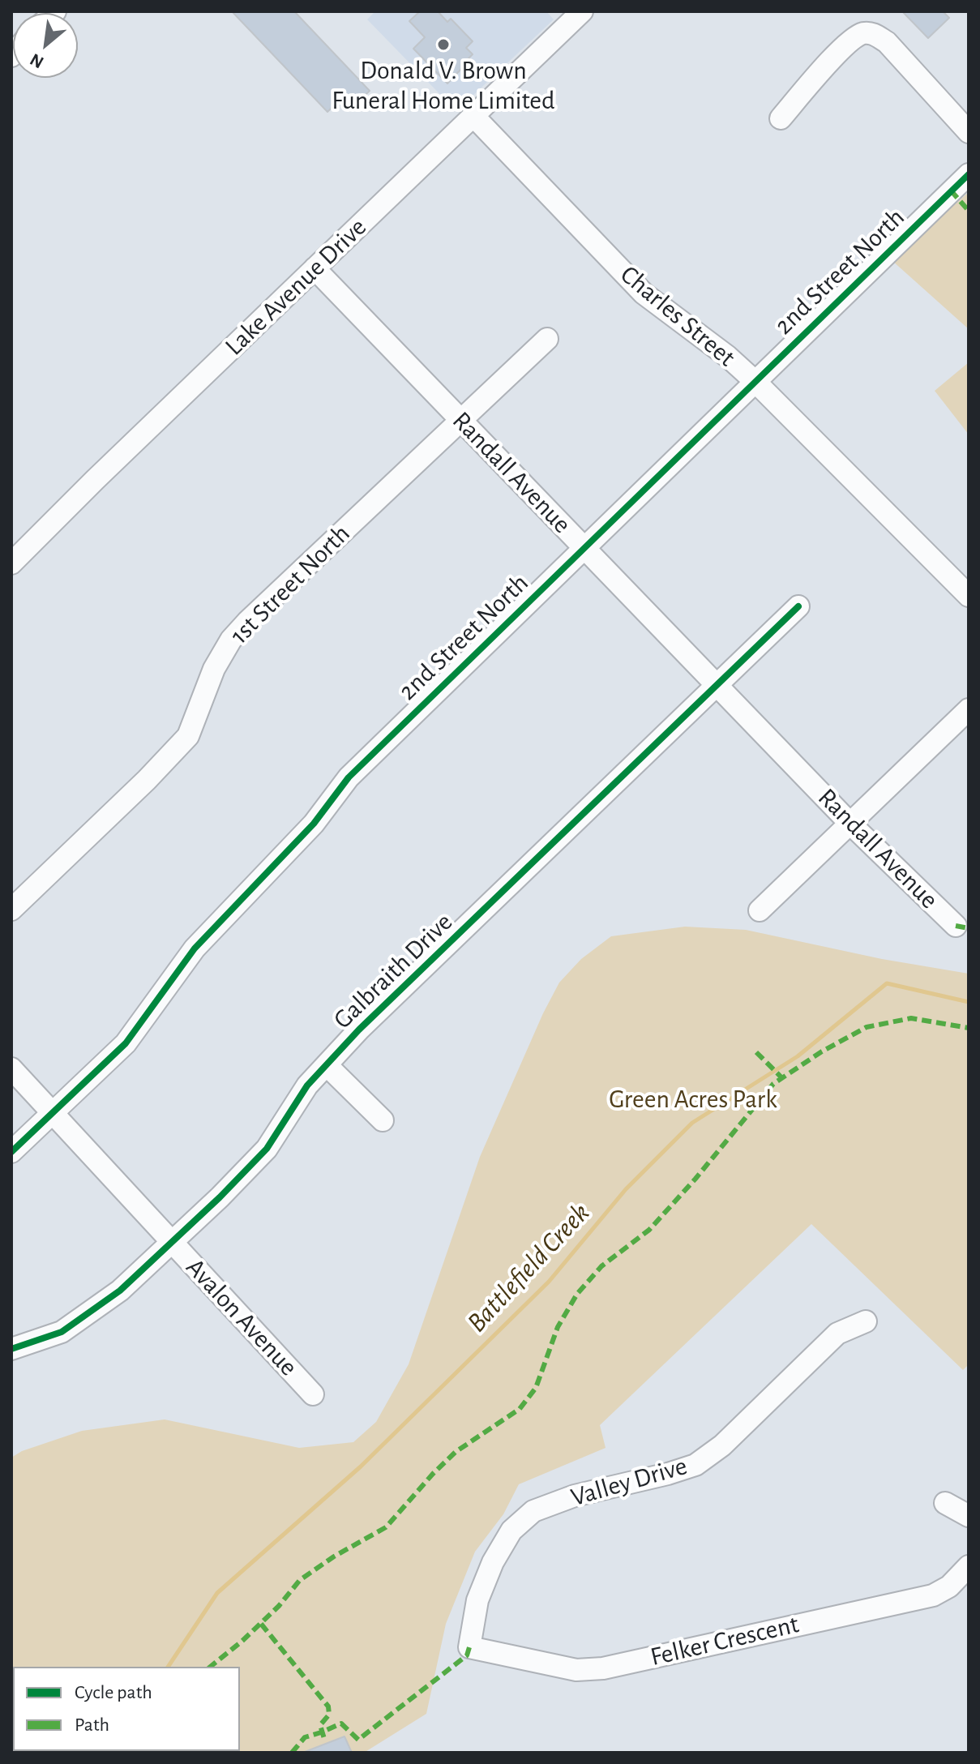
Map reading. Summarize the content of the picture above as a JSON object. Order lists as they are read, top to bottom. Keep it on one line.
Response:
{"streets":{"street":["2nd Street North","Lake Avenue Drive","Charles Street","Randall Avenue","1st Street North","Galbraith Drive","Avalon Avenue","Valley Drive","Felker Crescent"]},"crossings":[["2nd Street North","Charles Street"],["2nd Street North","Randall Avenue"],["2nd Street North","Avalon Avenue"],["Lake Avenue Drive","Charles Street"],["Lake Avenue Drive","Randall Avenue"],["Randall Avenue","1st Street North"],["Randall Avenue","Galbraith Drive"],["Galbraith Drive","Avalon Avenue"],["Valley Drive","Felker Crescent"]],"water":["Battlefield Creek"],"parks":["Green Acres Park"],"places":["Donald V. Brown Funeral Home Limited"],"legend":["Cycle path","Path"],"north":"bottom left"}
